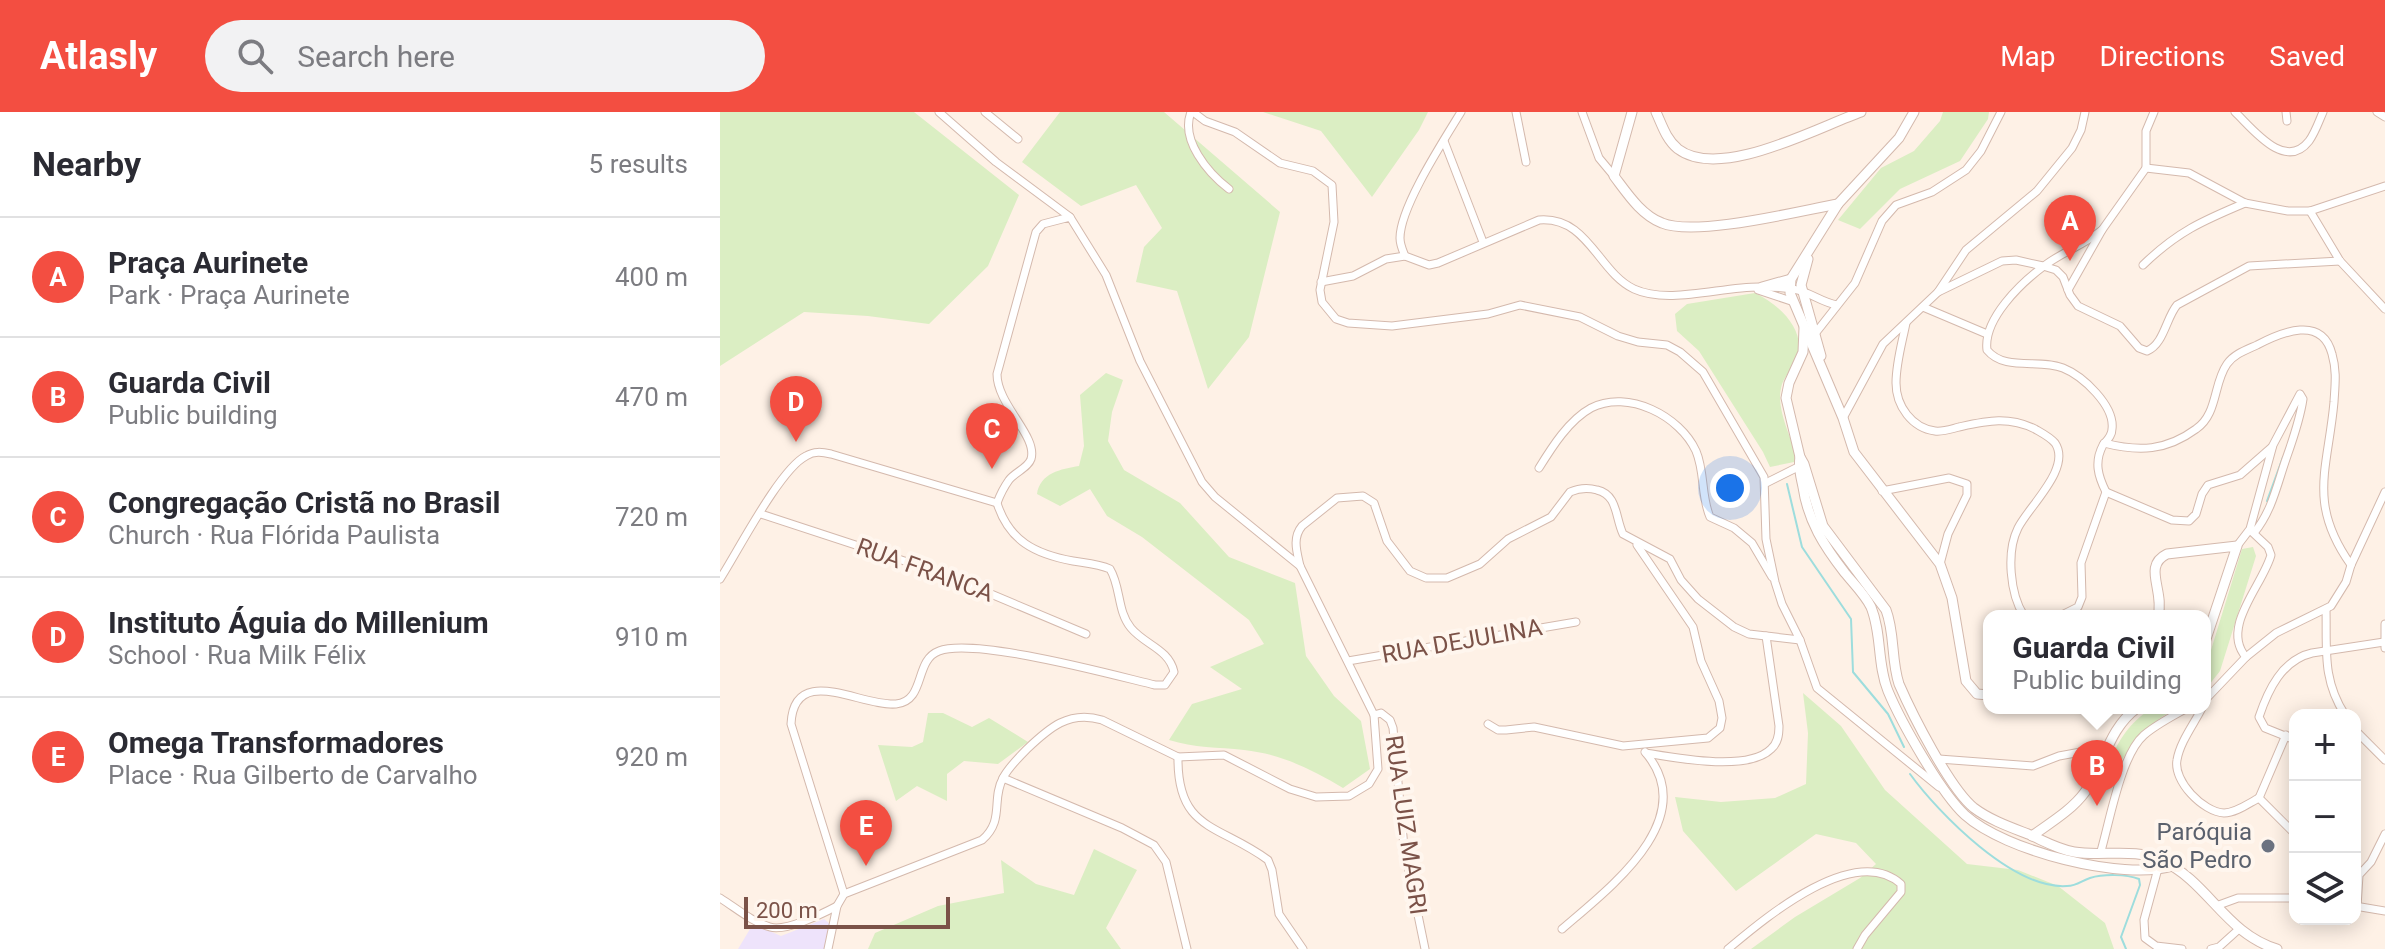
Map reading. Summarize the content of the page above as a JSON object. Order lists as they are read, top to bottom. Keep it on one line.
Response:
{"streets":{"street":["RUA FRANCA","RUA DEJULINA","RUA LUIZ MAGRI"]},"places":["Paróquia São Pedro"],"scale_bar":"200 m","page":{"header":"Atlasly","search":"Search here","nav":["Map","Directions","Saved"],"heading":["Nearby","5 results"],"pins":["A","D","C","B","E"],"list":[{"mark":"A","name":"Praça Aurinete","note":"Park · Praça Aurinete","value":"400 m"},{"mark":"B","name":"Guarda Civil","note":"Public building","value":"470 m"},{"mark":"C","name":"Congregação Cristã no Brasil","note":"Church · Rua Flórida Paulista","value":"720 m"},{"mark":"D","name":"Instituto Águia do Millenium","note":"School · Rua Milk Félix","value":"910 m"},{"mark":"E","name":"Omega Transformadores","note":"Place · Rua Gilberto de Carvalho","value":"920 m"}],"popup":["Guarda Civil","Public building"],"map_buttons":["+","−"],"scale":"200 m"}}
